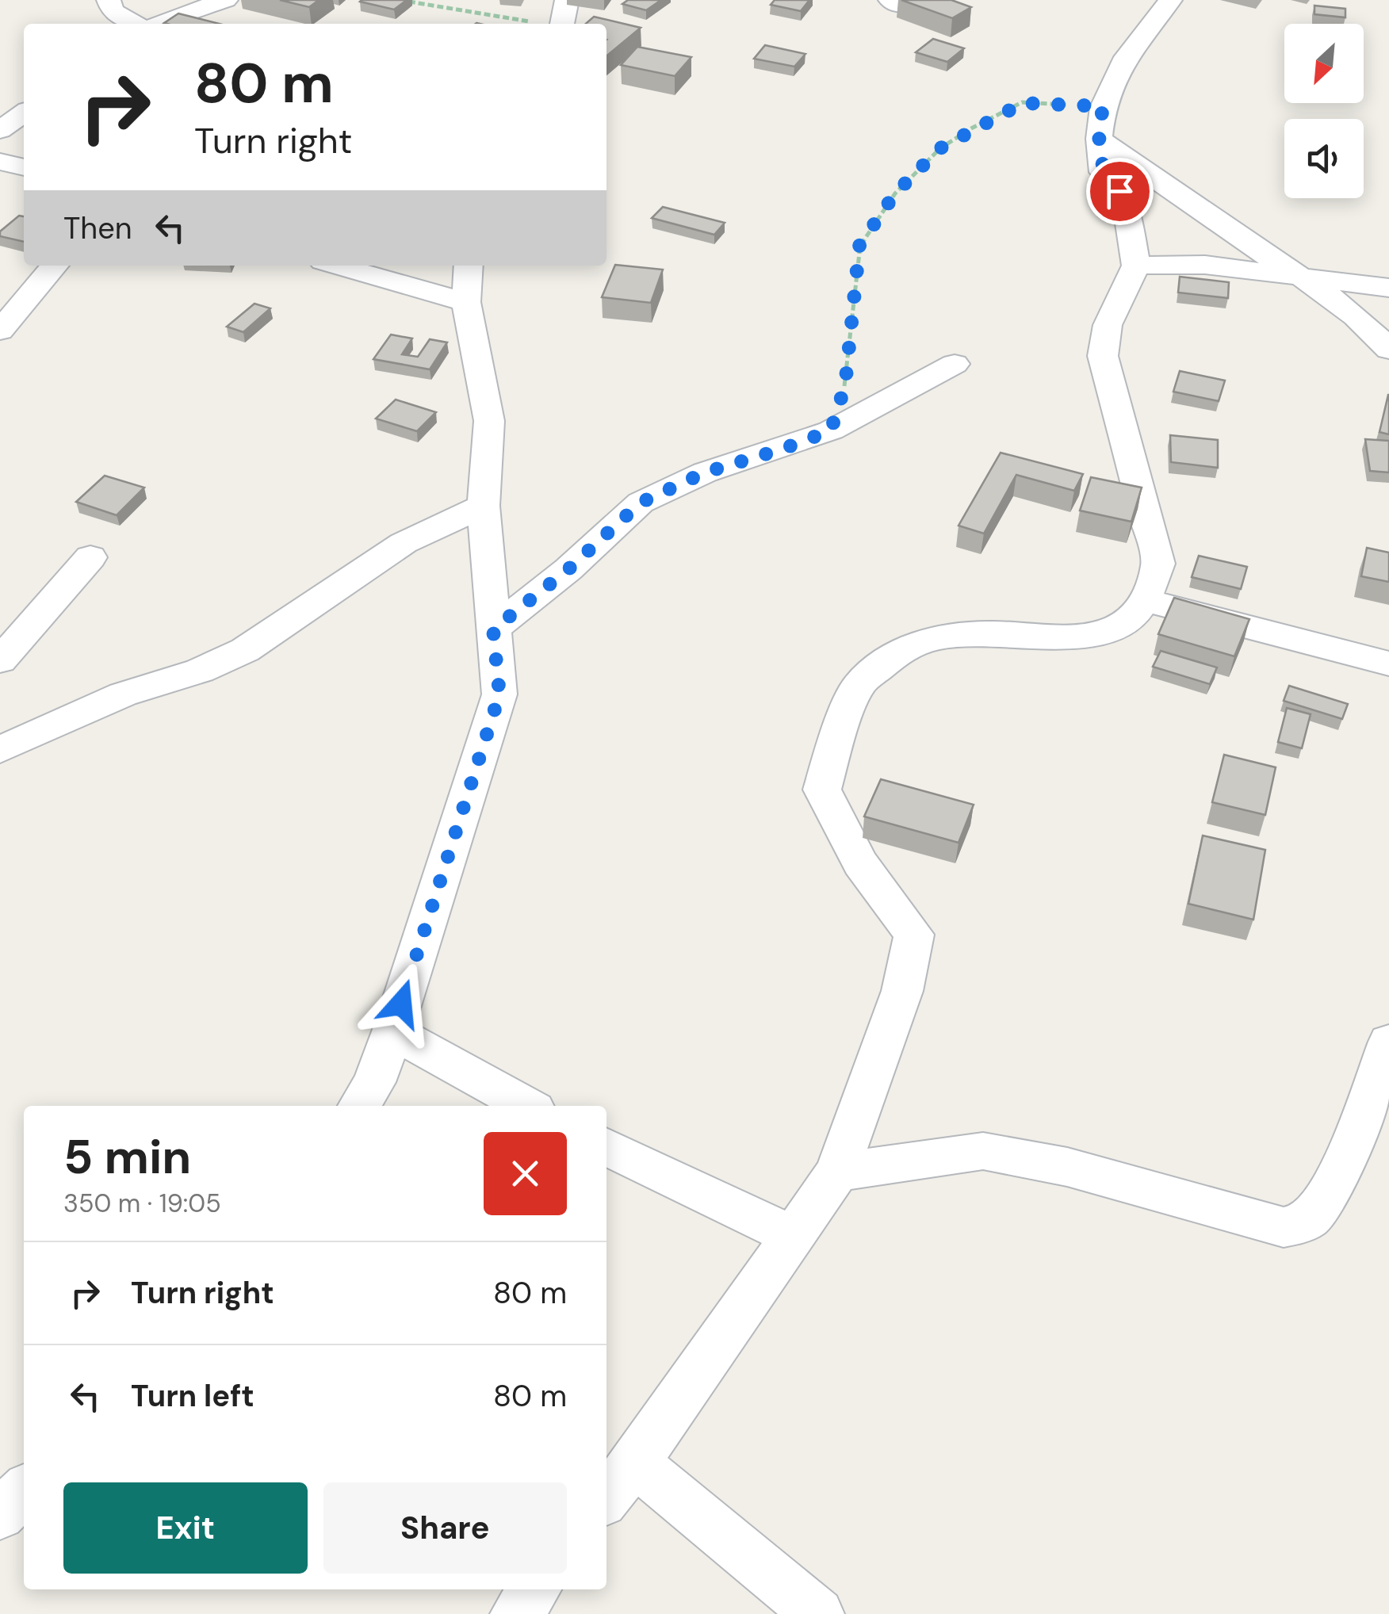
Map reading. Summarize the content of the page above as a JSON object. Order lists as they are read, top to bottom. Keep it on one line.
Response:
{"north":"bottom left","page":{"turn":["80 m","Turn right"],"then":"Then","heading":["5 min","350 m · 19:05"],"list":[{"name":"Turn right","value":"80 m"},{"name":"Turn left","value":"80 m"}],"buttons":["Exit","Share"]}}
